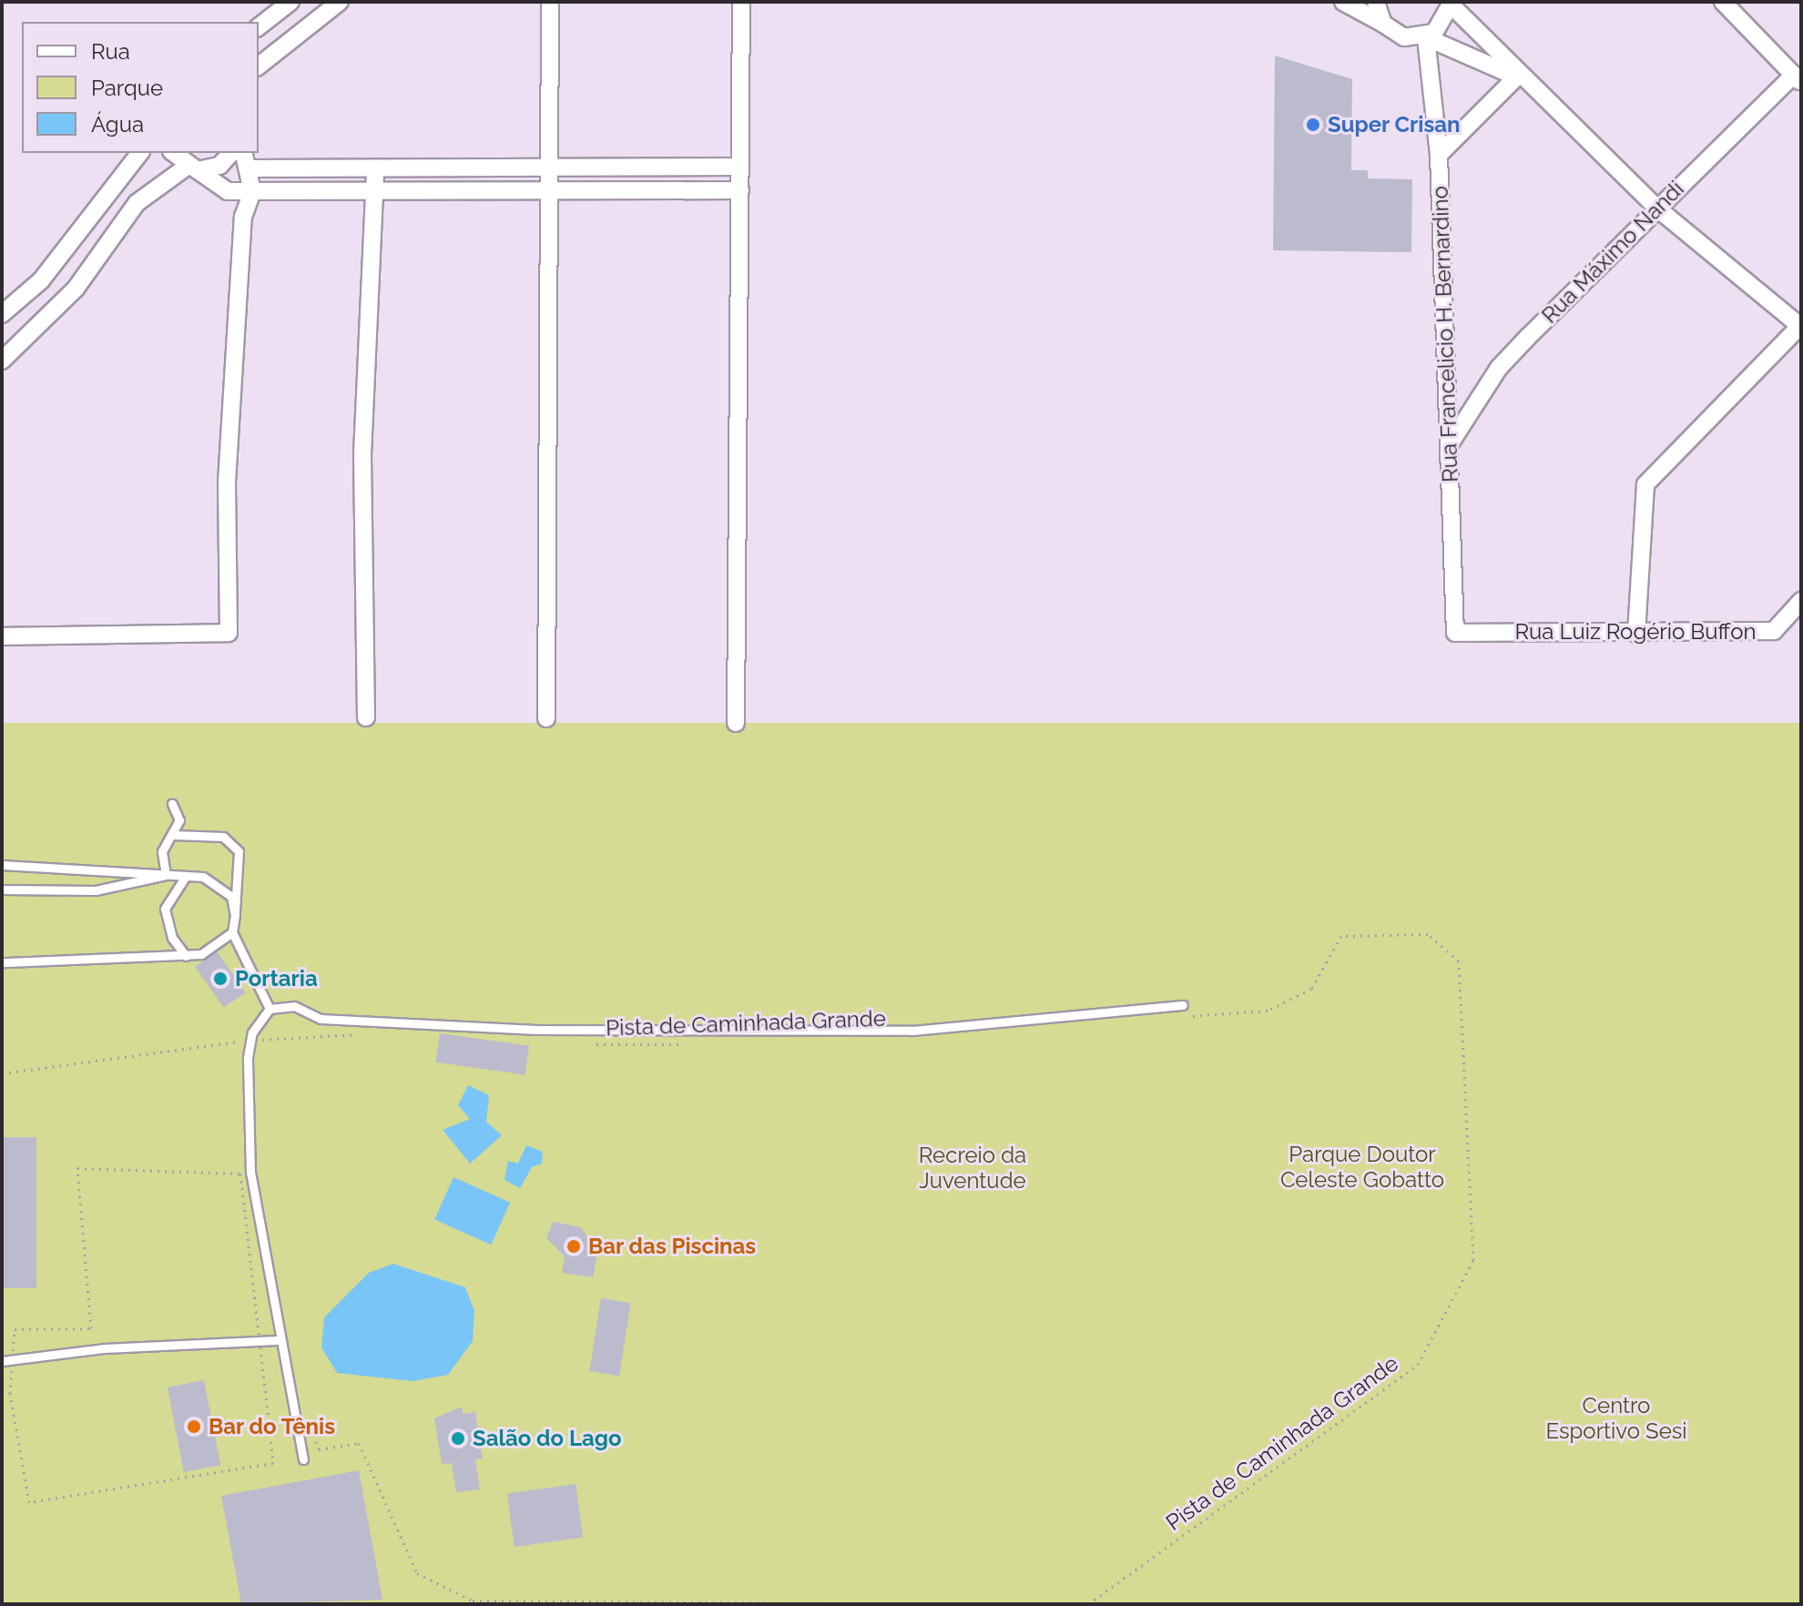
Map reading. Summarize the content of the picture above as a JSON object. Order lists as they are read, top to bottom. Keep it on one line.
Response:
{"streets":{"street":["Rua Máximo Nandi","Rua Francelicio H. Bernardino","Rua Luiz Rogério Buffon"],"path":["Pista de Caminhada Grande"]},"crossings":[["Rua Máximo Nandi","Rua Francelicio H. Bernardino"],["Rua Francelicio H. Bernardino","Rua Luiz Rogério Buffon"]],"parks":["Parque Doutor Celeste Gobatto","Recreio da Juventude","Centro Esportivo Sesi"],"places":["Super Crisan","Portaria","Bar das Piscinas","Bar do Tênis","Salão do Lago"],"legend":["Rua","Parque","Água"]}
